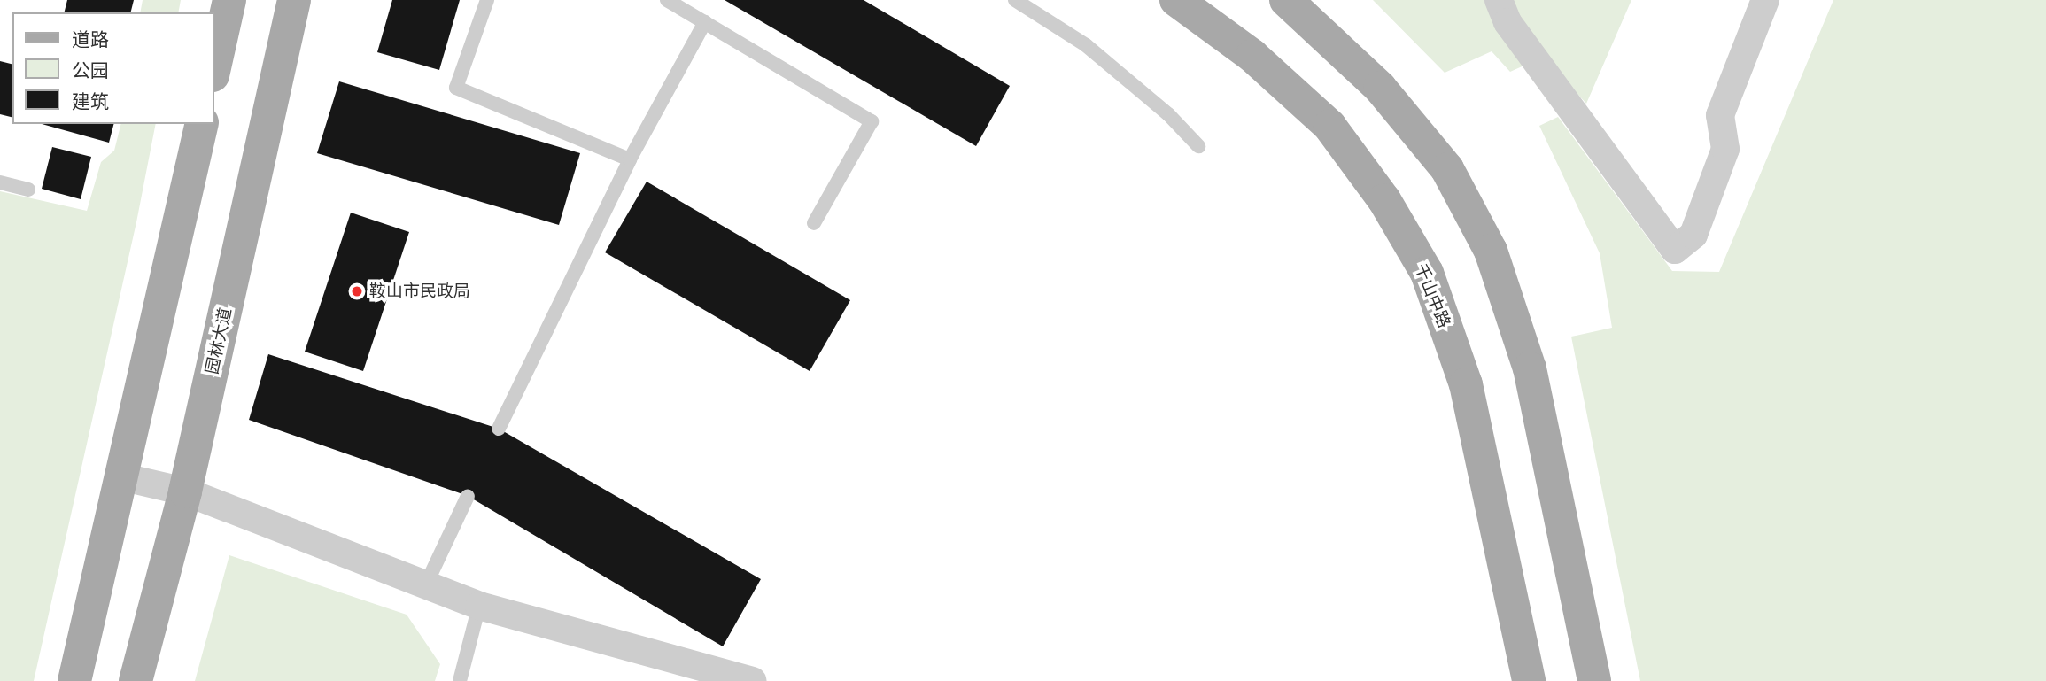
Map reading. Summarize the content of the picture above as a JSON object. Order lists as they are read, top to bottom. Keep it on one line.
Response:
{"streets":{"main road":["千山中路","园林大道"]},"places":["鞍山市民政局"],"legend":["道路","公园","建筑"]}
